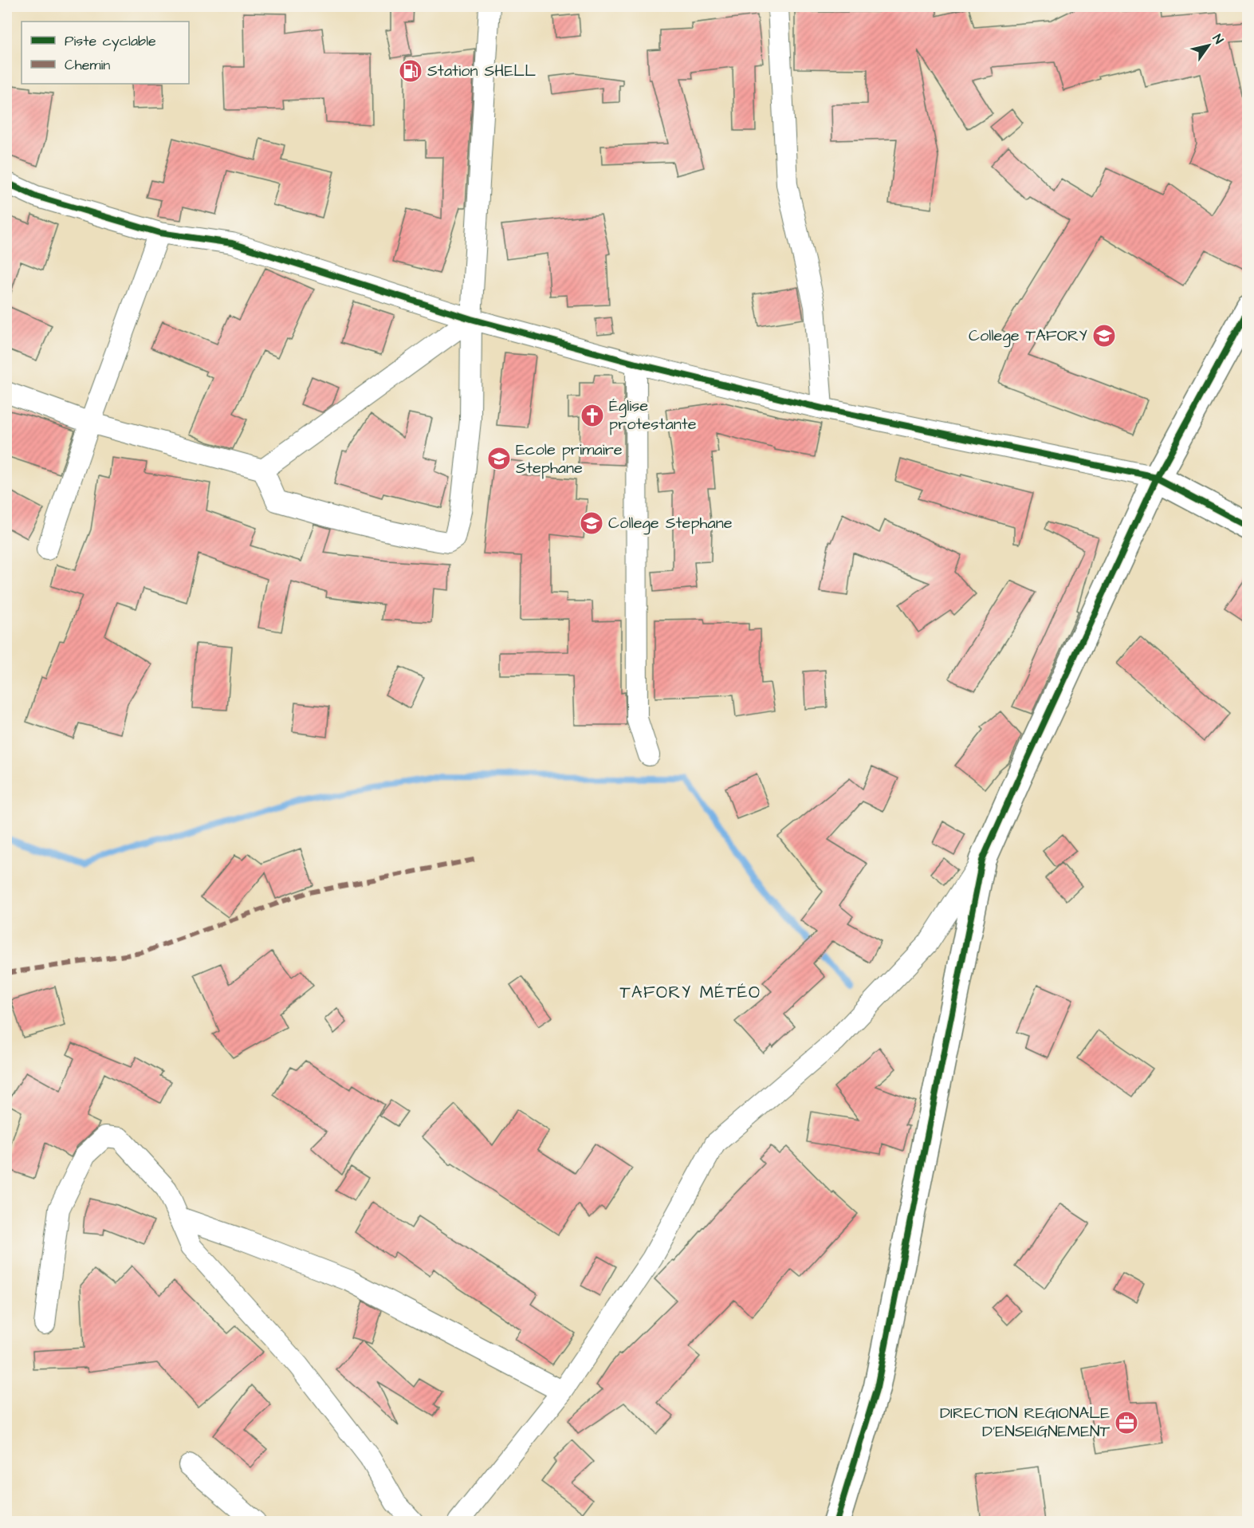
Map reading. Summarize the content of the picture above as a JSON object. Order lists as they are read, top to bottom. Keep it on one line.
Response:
{"districts":["TAFORY MÉTÉO"],"places":{"fuel station":["Station SHELL"],"school or university":["College TAFORY","Ecole primaire Stephane","College Stephane"],"church":["Église protestante"],"office":["DIRECTION REGIONALE D'ENSEIGNEMENT"]},"legend":["Piste cyclable","Chemin"],"north":"top right"}
